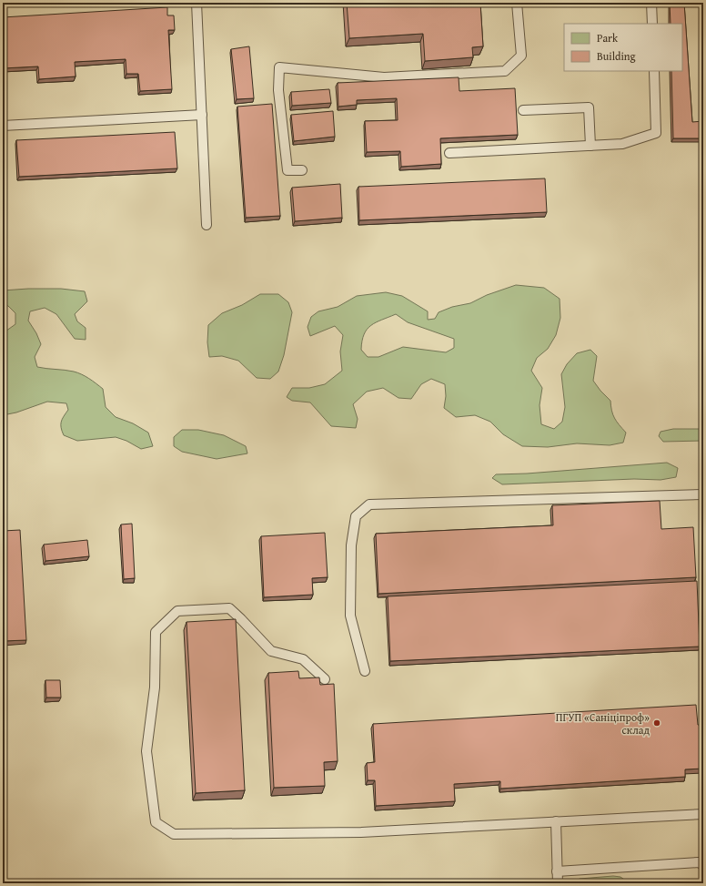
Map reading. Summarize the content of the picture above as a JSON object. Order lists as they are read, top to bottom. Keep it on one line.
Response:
{"places":["ПГУП «Саніціпроф» склад"],"legend":["Park","Building"]}
